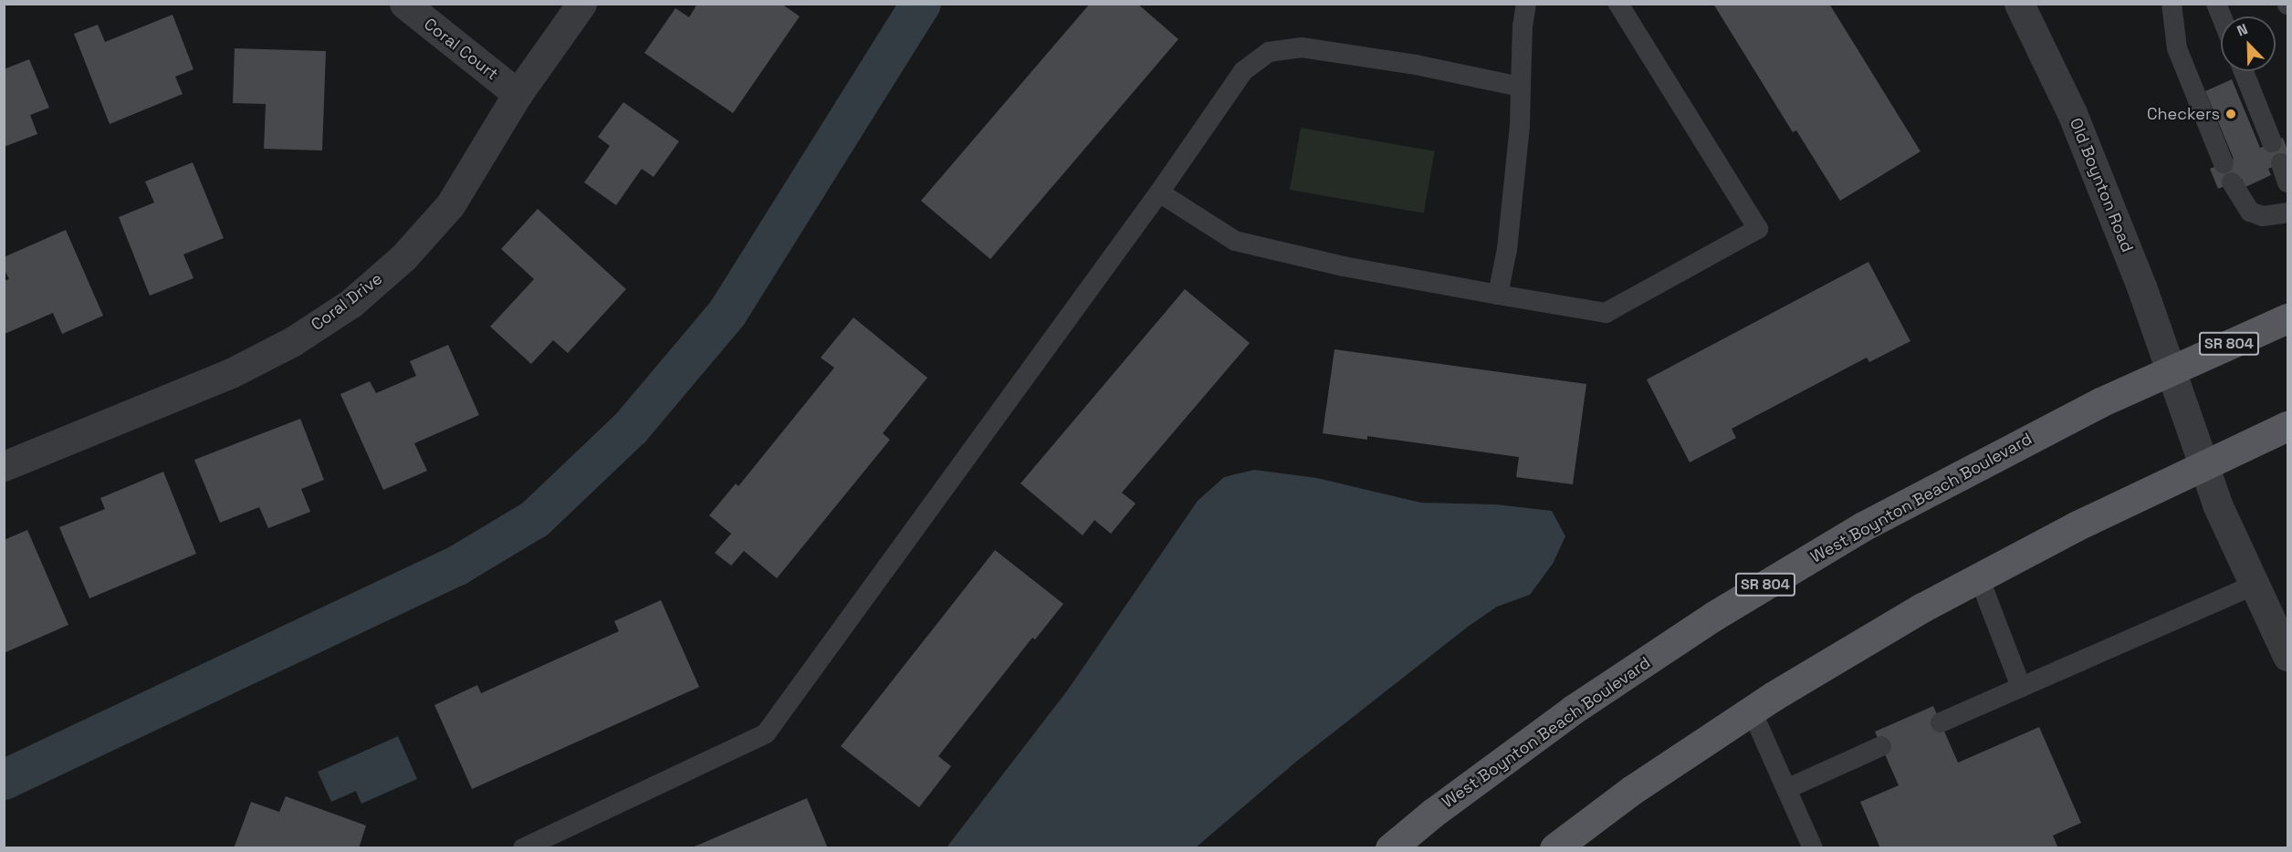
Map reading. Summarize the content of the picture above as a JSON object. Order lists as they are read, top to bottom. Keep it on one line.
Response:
{"streets":{"main road":["SR 804","West Boynton Beach Boulevard"],"street":["Coral Court","Old Boynton Road","Coral Drive"]},"crossings":[["Coral Court","Coral Drive"],["Old Boynton Road","West Boynton Beach Boulevard"]],"places":["Checkers"],"north":"top left"}
